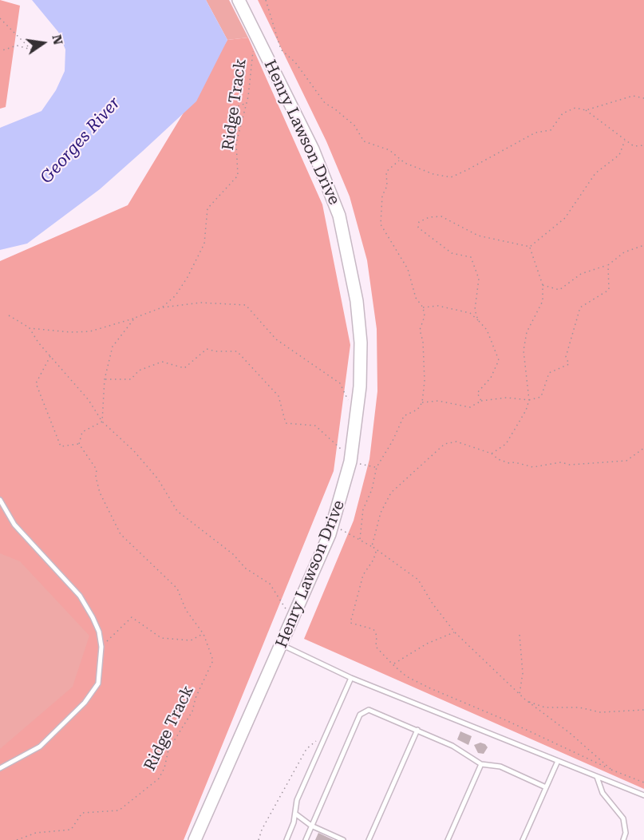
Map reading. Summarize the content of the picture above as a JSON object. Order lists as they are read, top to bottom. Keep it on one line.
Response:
{"streets":{"main road":["Henry Lawson Drive"],"path":["Ridge Track"]},"crossings":[["Ridge Track","Henry Lawson Drive"]],"water":["Georges River"],"north":"right"}
